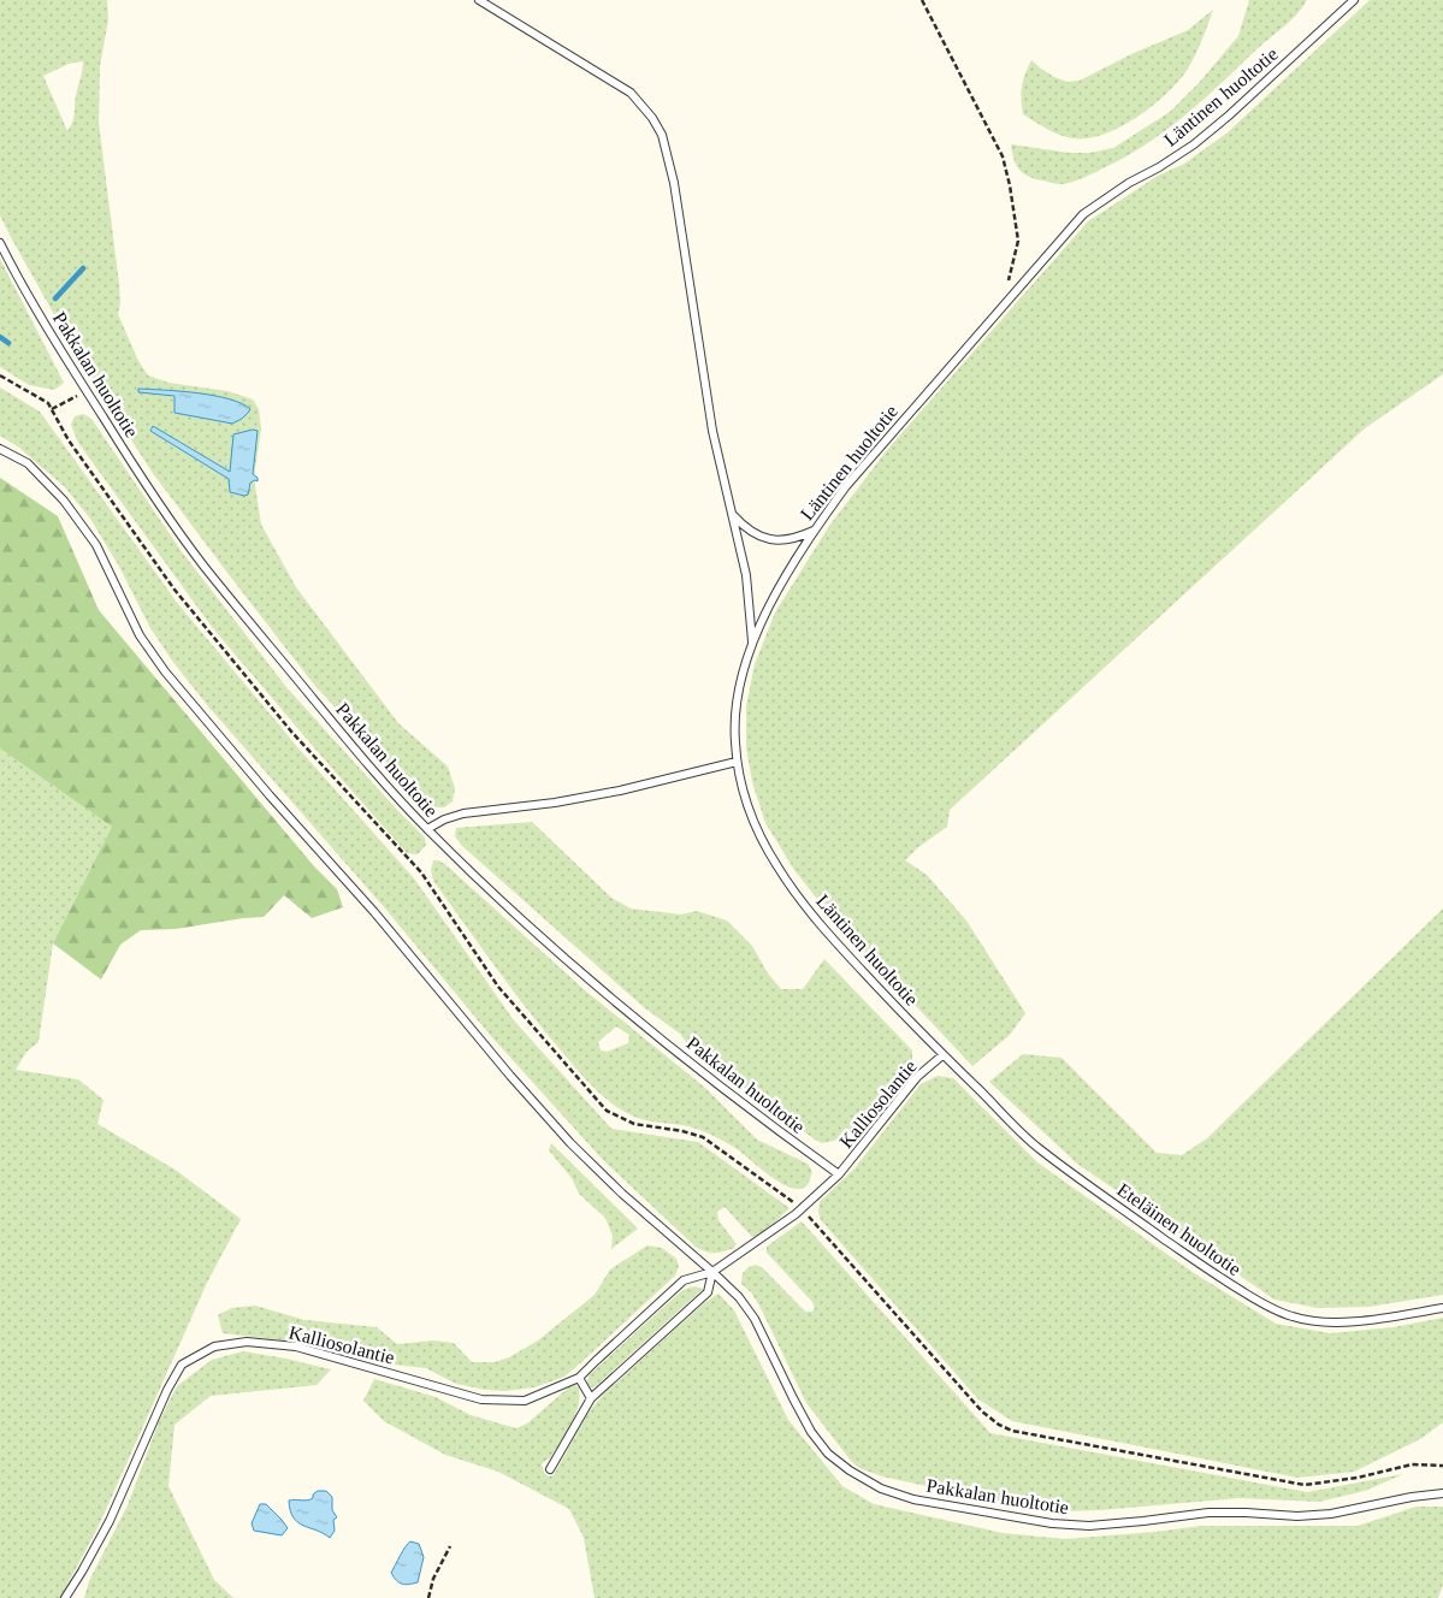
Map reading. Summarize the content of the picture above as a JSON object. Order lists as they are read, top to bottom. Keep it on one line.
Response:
{"streets":{"lane":["Läntinen huoltotie","Pakkalan huoltotie","Kalliosolantie","Eteläinen huoltotie"]},"crossings":[["Läntinen huoltotie","Kalliosolantie"],["Läntinen huoltotie","Eteläinen huoltotie"],["Pakkalan huoltotie","Kalliosolantie"],["Kalliosolantie","Eteläinen huoltotie"]]}
